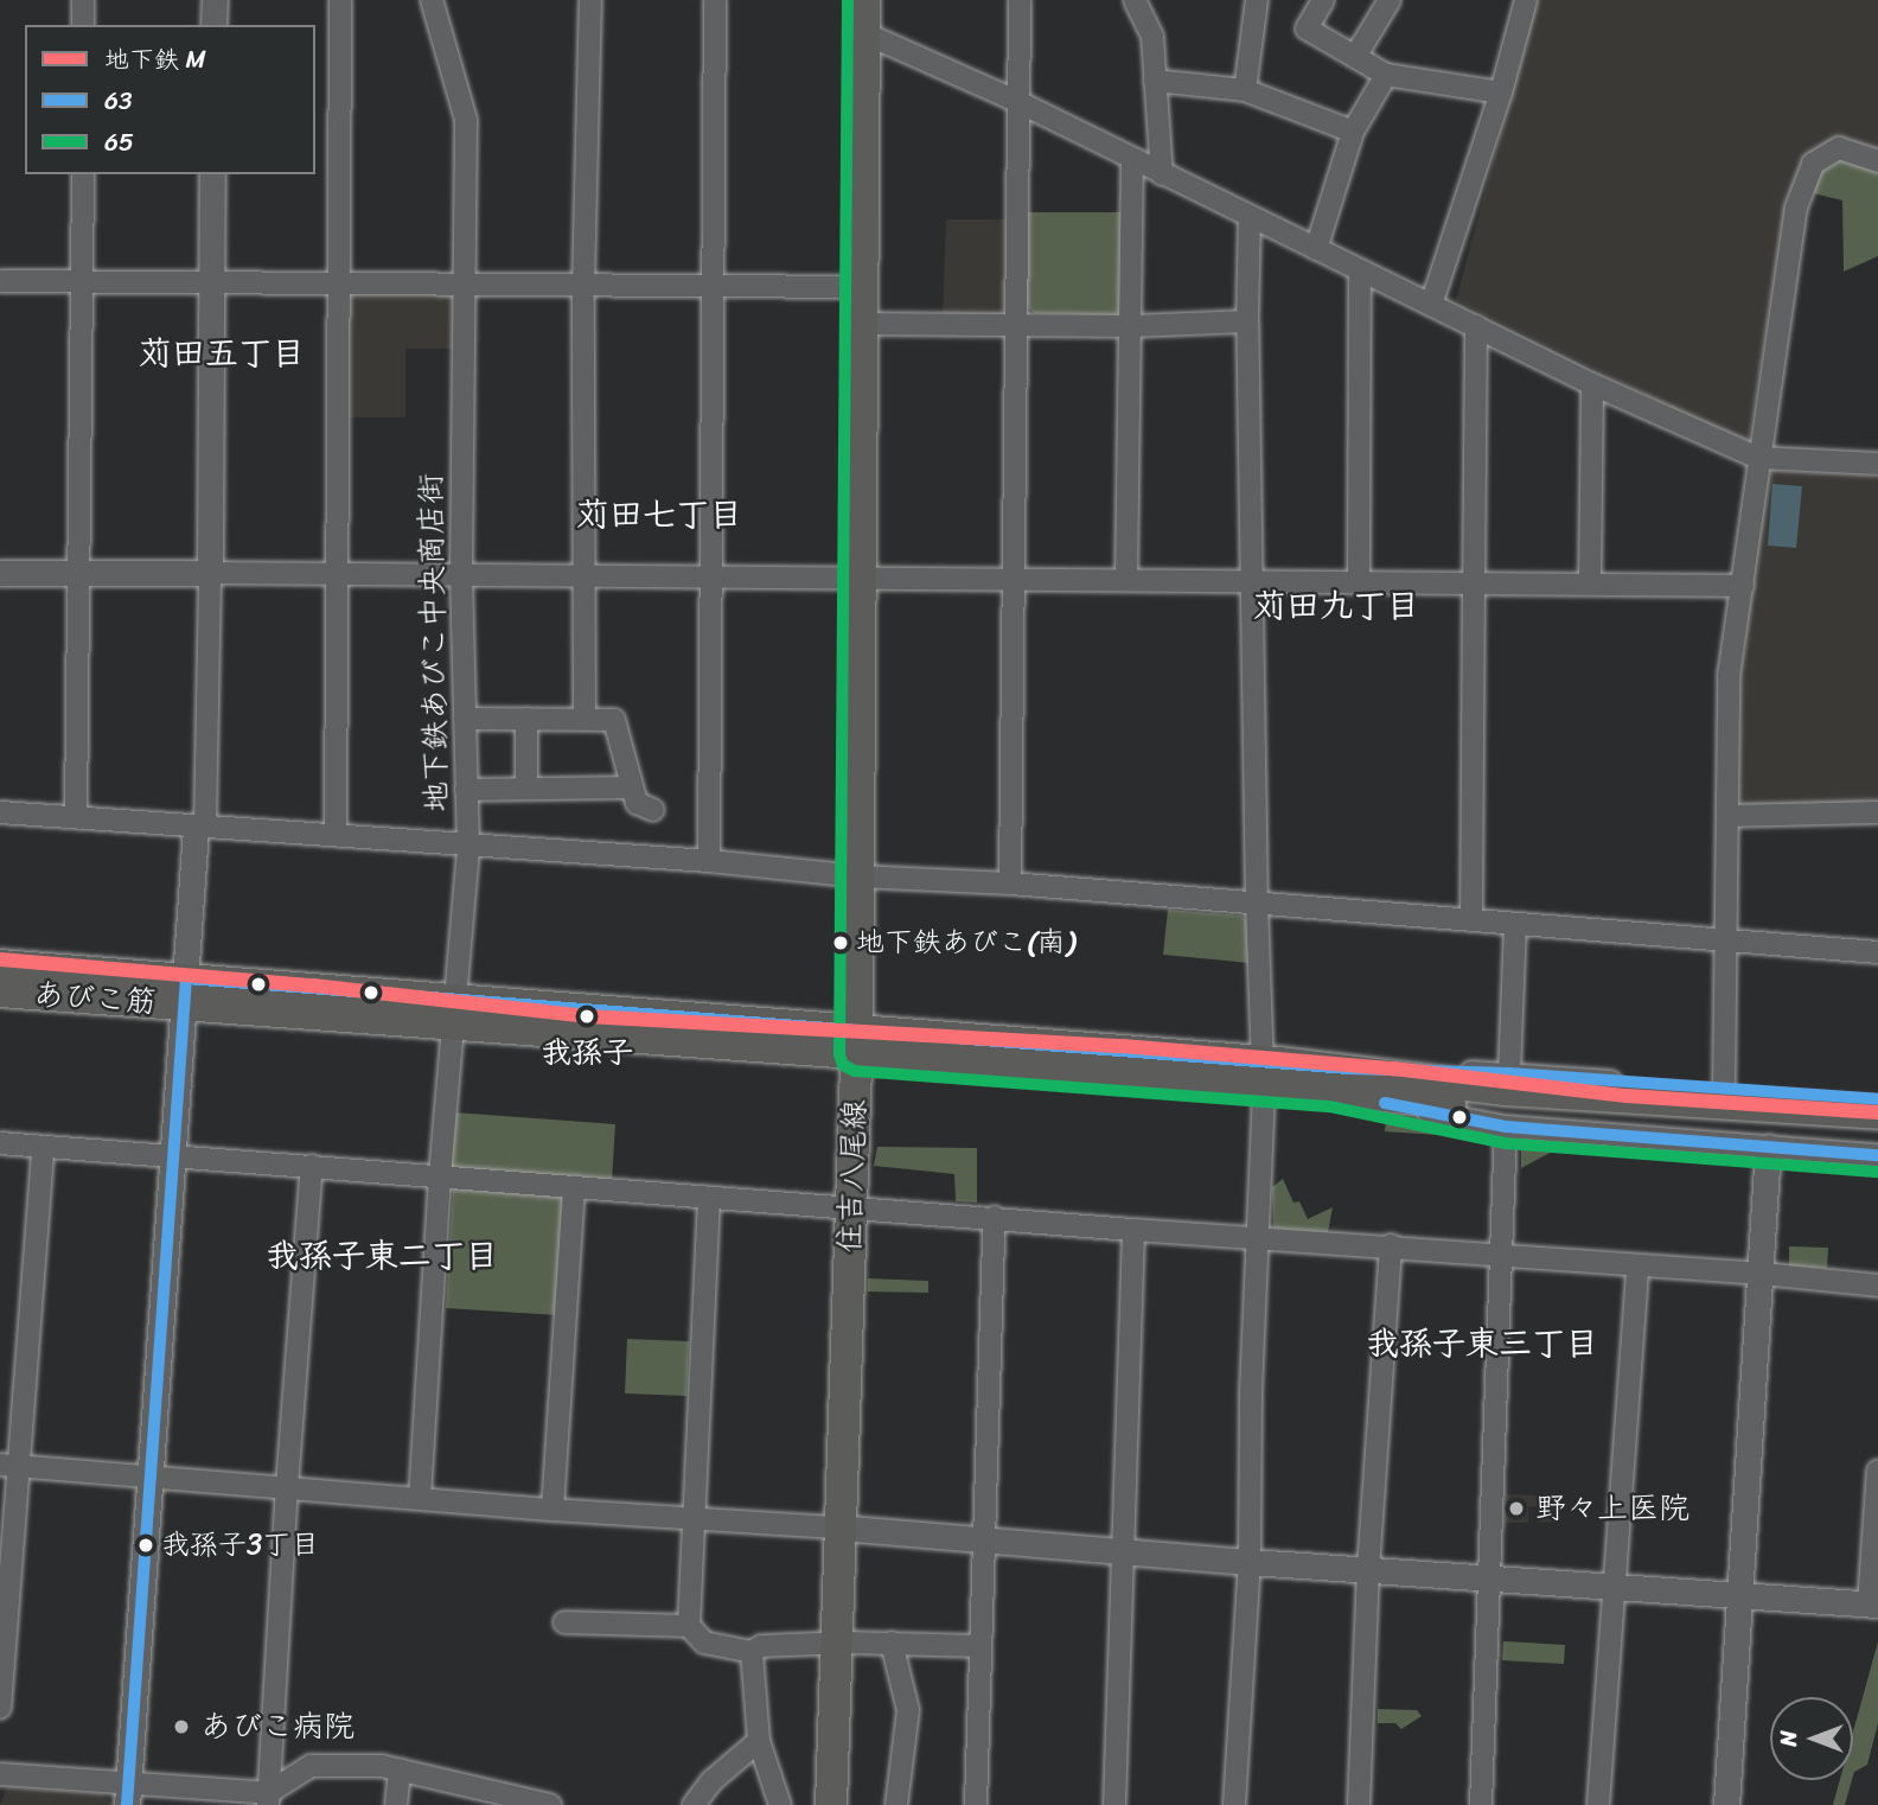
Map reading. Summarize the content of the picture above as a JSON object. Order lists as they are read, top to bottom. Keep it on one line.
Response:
{"streets":{"main road":["あびこ筋","住吉八尾線"],"street":["地下鉄あびこ中央商店街"]},"crossings":[["地下鉄あびこ中央商店街","あびこ筋"],["あびこ筋","住吉八尾線"]],"districts":["苅田五丁目","苅田七丁目","苅田九丁目","我孫子東二丁目","我孫子東三丁目"],"places":["地下鉄あびこ(南)","我孫子","野々上医院","我孫子3丁目","あびこ病院"],"lines":["transit line 65","metro line M","transit line 63"],"legend":["地下鉄 M","63","65"],"north":"left"}
